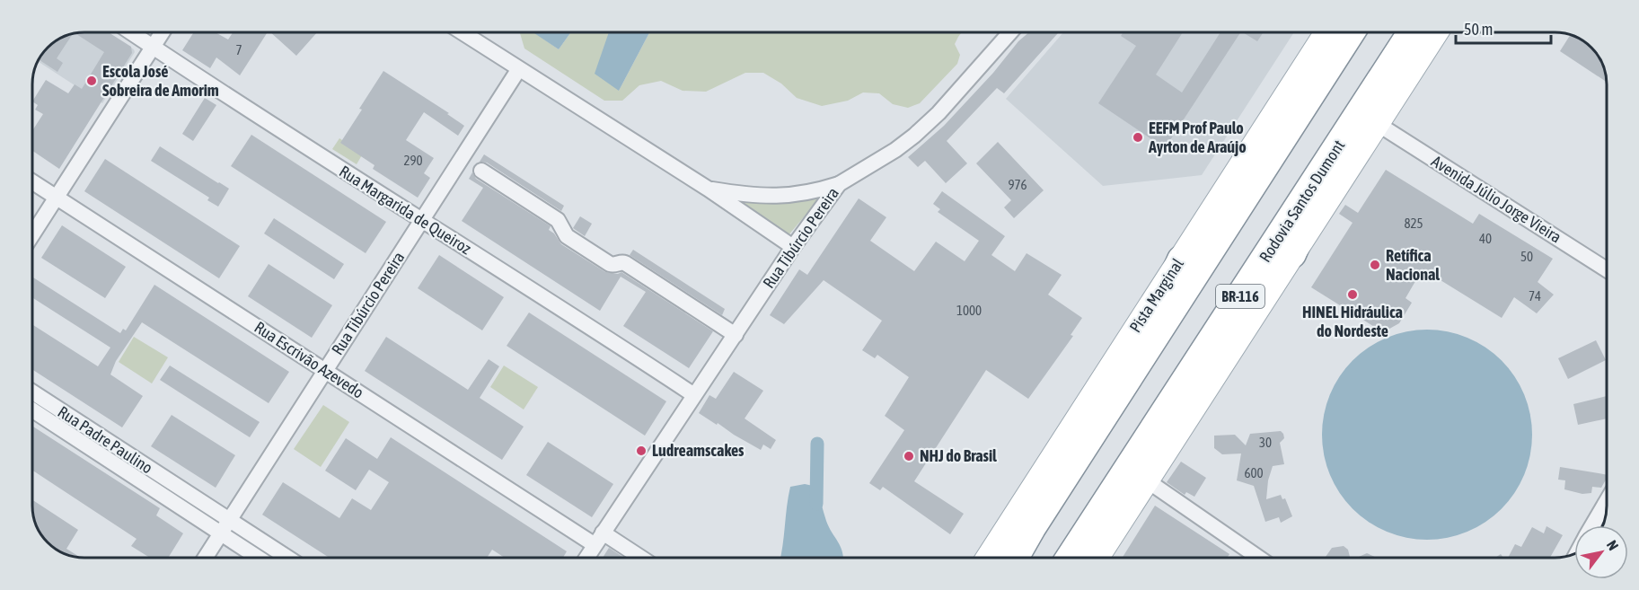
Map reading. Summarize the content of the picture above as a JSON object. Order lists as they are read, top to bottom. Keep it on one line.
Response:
{"streets":{"highway":["Rodovia Santos Dumont","BR-116"],"main road":["Pista Marginal"],"street":["Avenida Júlio Jorge Vieira","Rua Margarida de Queiroz","Rua Tibúrcio Pereira","Rua Escrivão Azevedo","Rua Padre Paulino"]},"crossings":[["Avenida Júlio Jorge Vieira","BR-116"],["Rua Margarida de Queiroz","Rua Tibúrcio Pereira"],["Rua Tibúrcio Pereira","Rua Escrivão Azevedo"],["Rua Tibúrcio Pereira","Rua Padre Paulino"]],"places":["Escola José Sobreira de Amorim","EEFM Prof Paulo Ayrton de Araújo","Retífica Nacional","HINEL Hidráulica do Nordeste","Ludreamscakes","NHJ do Brasil"],"house_numbers":["7","290","976","825","40","50","74","1000","30","600"],"scale_bar":"50 m","north":"top right"}
